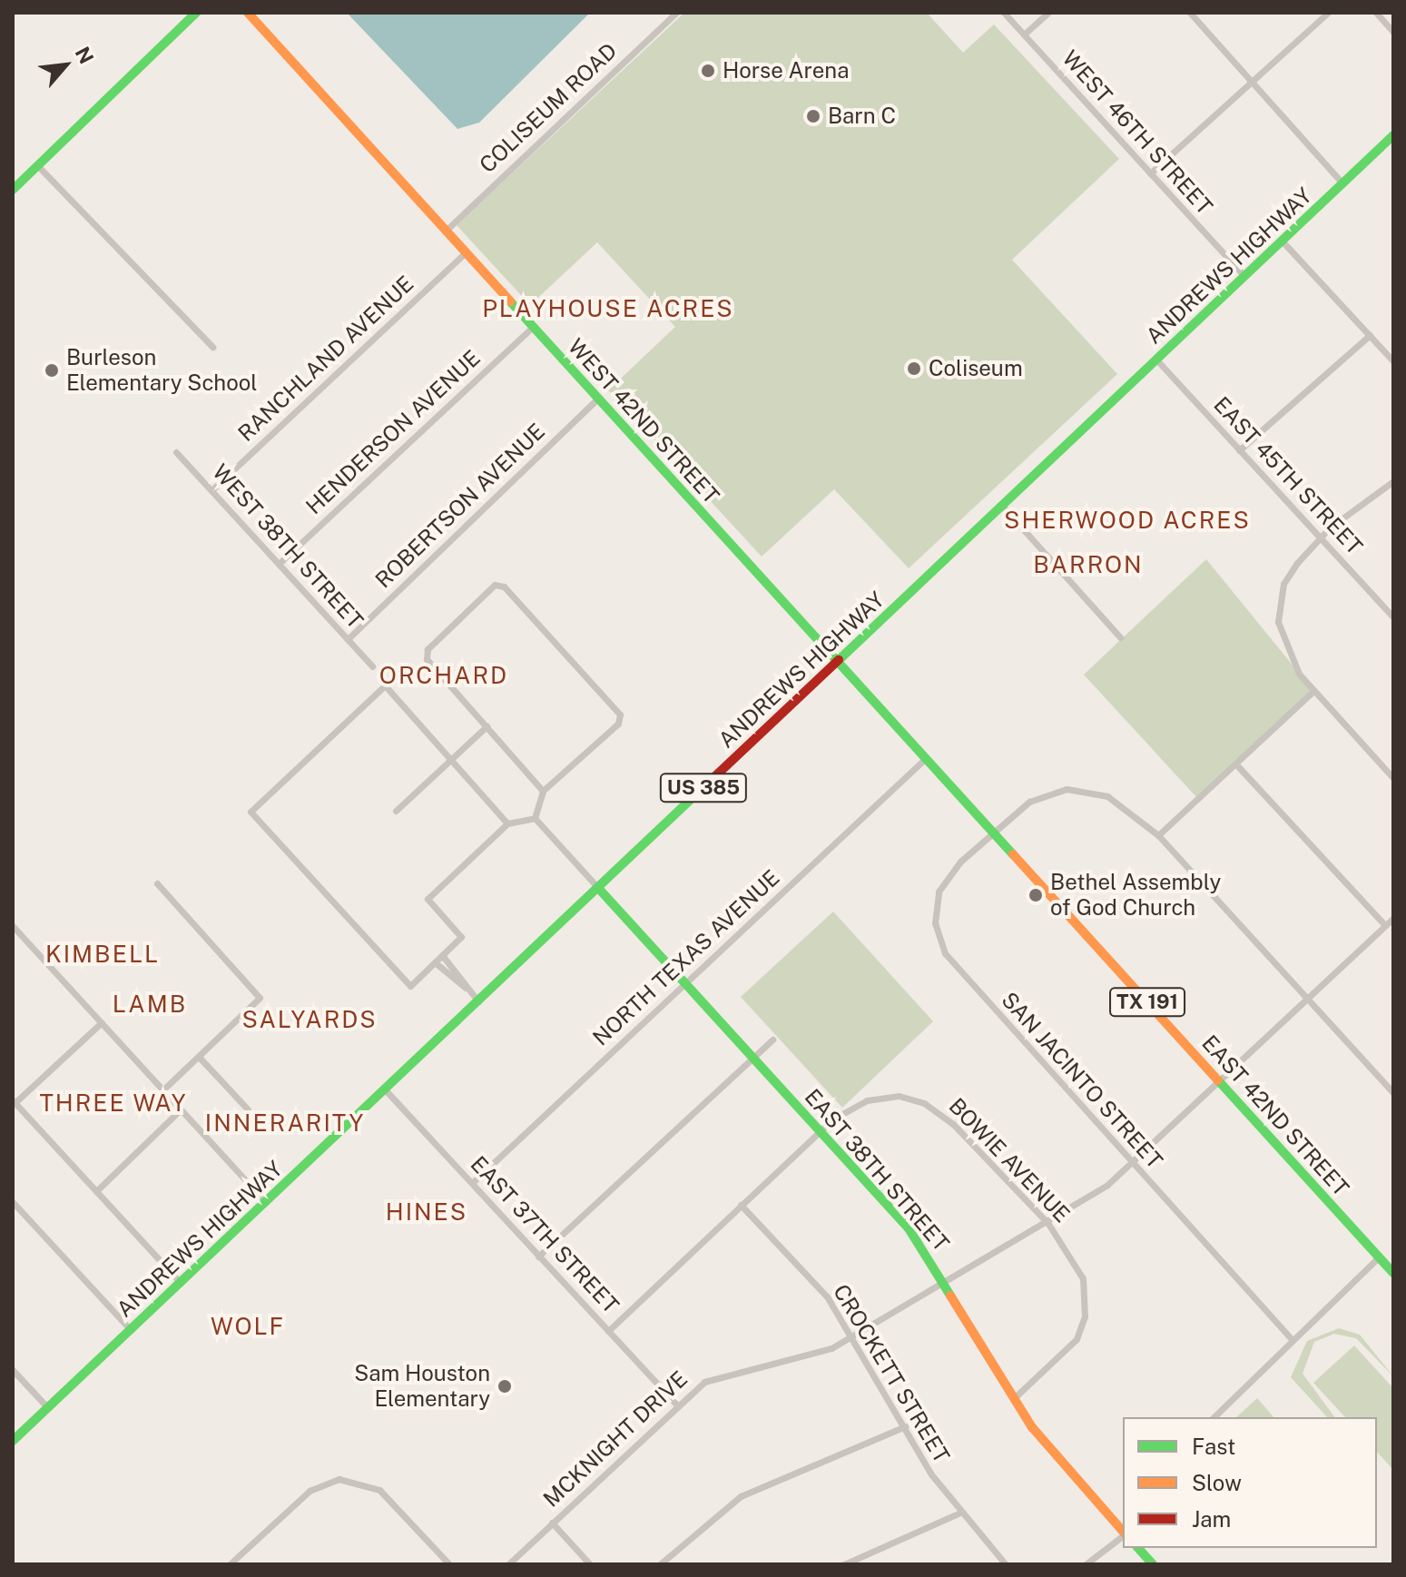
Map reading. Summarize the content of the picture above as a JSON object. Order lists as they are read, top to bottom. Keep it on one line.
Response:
{"streets":{"main road":["ANDREWS HIGHWAY","WEST 42ND STREET","US 385","TX 191","EAST 42ND STREET","EAST 38TH STREET"],"street":["COLISEUM ROAD","WEST 46TH STREET","RANCHLAND AVENUE","HENDERSON AVENUE","EAST 45TH STREET","ROBERTSON AVENUE","WEST 38TH STREET","NORTH TEXAS AVENUE","SAN JACINTO STREET","BOWIE AVENUE","EAST 37TH STREET","CROCKETT STREET","MCKNIGHT DRIVE"]},"crossings":[["COLISEUM ROAD","WEST 42ND STREET"],["WEST 46TH STREET","ANDREWS HIGHWAY"],["ANDREWS HIGHWAY","WEST 42ND STREET"],["ANDREWS HIGHWAY","EAST 45TH STREET"],["ANDREWS HIGHWAY","EAST 42ND STREET"],["ANDREWS HIGHWAY","EAST 38TH STREET"],["ANDREWS HIGHWAY","EAST 37TH STREET"],["RANCHLAND AVENUE","WEST 42ND STREET"],["RANCHLAND AVENUE","WEST 38TH STREET"],["WEST 42ND STREET","HENDERSON AVENUE"],["WEST 42ND STREET","ROBERTSON AVENUE"],["WEST 42ND STREET","EAST 42ND STREET"],["HENDERSON AVENUE","WEST 38TH STREET"],["ROBERTSON AVENUE","WEST 38TH STREET"],["NORTH TEXAS AVENUE","EAST 42ND STREET"],["NORTH TEXAS AVENUE","EAST 38TH STREET"],["NORTH TEXAS AVENUE","EAST 37TH STREET"],["SAN JACINTO STREET","EAST 42ND STREET"],["SAN JACINTO STREET","MCKNIGHT DRIVE"],["EAST 42ND STREET","MCKNIGHT DRIVE"],["BOWIE AVENUE","EAST 38TH STREET"],["BOWIE AVENUE","EAST 37TH STREET"],["BOWIE AVENUE","CROCKETT STREET"],["BOWIE AVENUE","MCKNIGHT DRIVE"],["EAST 38TH STREET","MCKNIGHT DRIVE"],["EAST 37TH STREET","MCKNIGHT DRIVE"],["CROCKETT STREET","MCKNIGHT DRIVE"]],"districts":["PLAYHOUSE ACRES","SHERWOOD ACRES","BARRON","ORCHARD","KIMBELL","LAMB","SALYARDS","THREE WAY","INNERARITY","HINES","WOLF"],"places":["Horse Arena","Barn C","Coliseum","Burleson Elementary School","Bethel Assembly of God Church","Sam Houston Elementary"],"legend":["Fast","Slow","Jam"],"north":"top right"}
